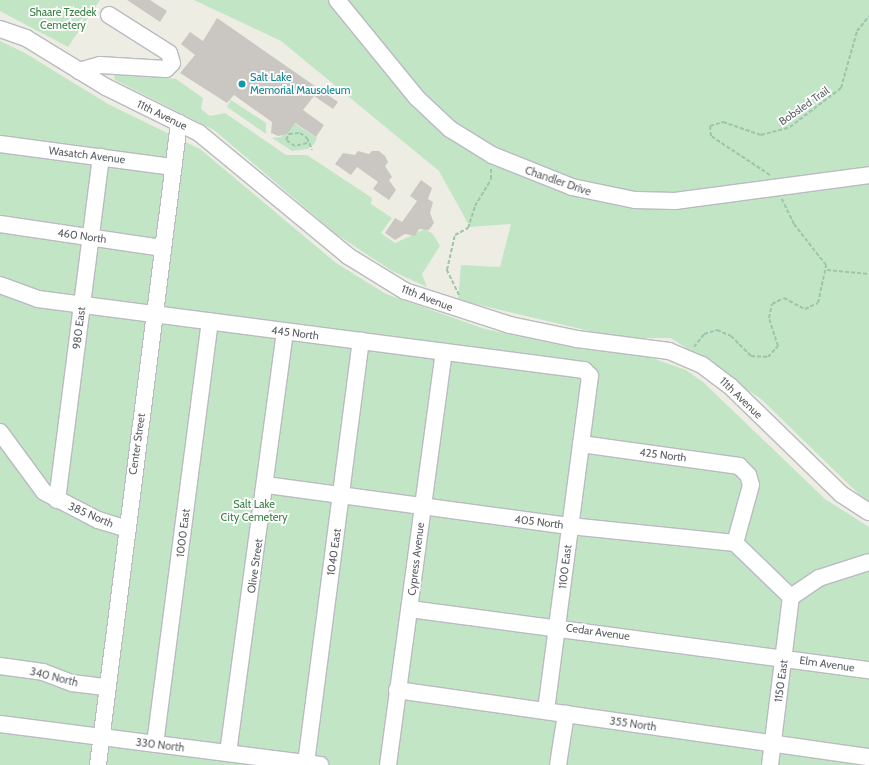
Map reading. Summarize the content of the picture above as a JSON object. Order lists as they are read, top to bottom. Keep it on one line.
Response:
{"streets":{"street":["11th Avenue","Wasatch Avenue","Chandler Drive","460 North","980 East","445 North","Center Street","425 North","385 North","405 North","1000 East","1040 East","Cypress Avenue","Olive Street","1100 East","Cedar Avenue","Elm Avenue","340 North","1150 East","355 North","330 North"],"path":["Bobsled Trail"]},"crossings":[["11th Avenue","Center Street"],["Wasatch Avenue","980 East"],["Wasatch Avenue","Center Street"],["460 North","980 East"],["460 North","Center Street"],["980 East","445 North"],["980 East","385 North"],["445 North","Center Street"],["445 North","1000 East"],["445 North","1040 East"],["445 North","Cypress Avenue"],["445 North","Olive Street"],["445 North","1100 East"],["Center Street","385 North"],["Center Street","340 North"],["Center Street","330 North"],["425 North","405 North"],["425 North","1100 East"],["405 North","1040 East"],["405 North","Cypress Avenue"],["405 North","Olive Street"],["405 North","1100 East"],["1000 East","330 North"],["1040 East","330 North"],["Cypress Avenue","Cedar Avenue"],["Cypress Avenue","355 North"],["Olive Street","330 North"],["1100 East","Cedar Avenue"],["1100 East","355 North"],["Cedar Avenue","Elm Avenue"],["Cedar Avenue","1150 East"],["Elm Avenue","1150 East"],["1150 East","355 North"]],"parks":["Shaare Tzedek Cemetery","Salt Lake City Cemetery"],"places":["Salt Lake Memorial Mausoleum"]}
